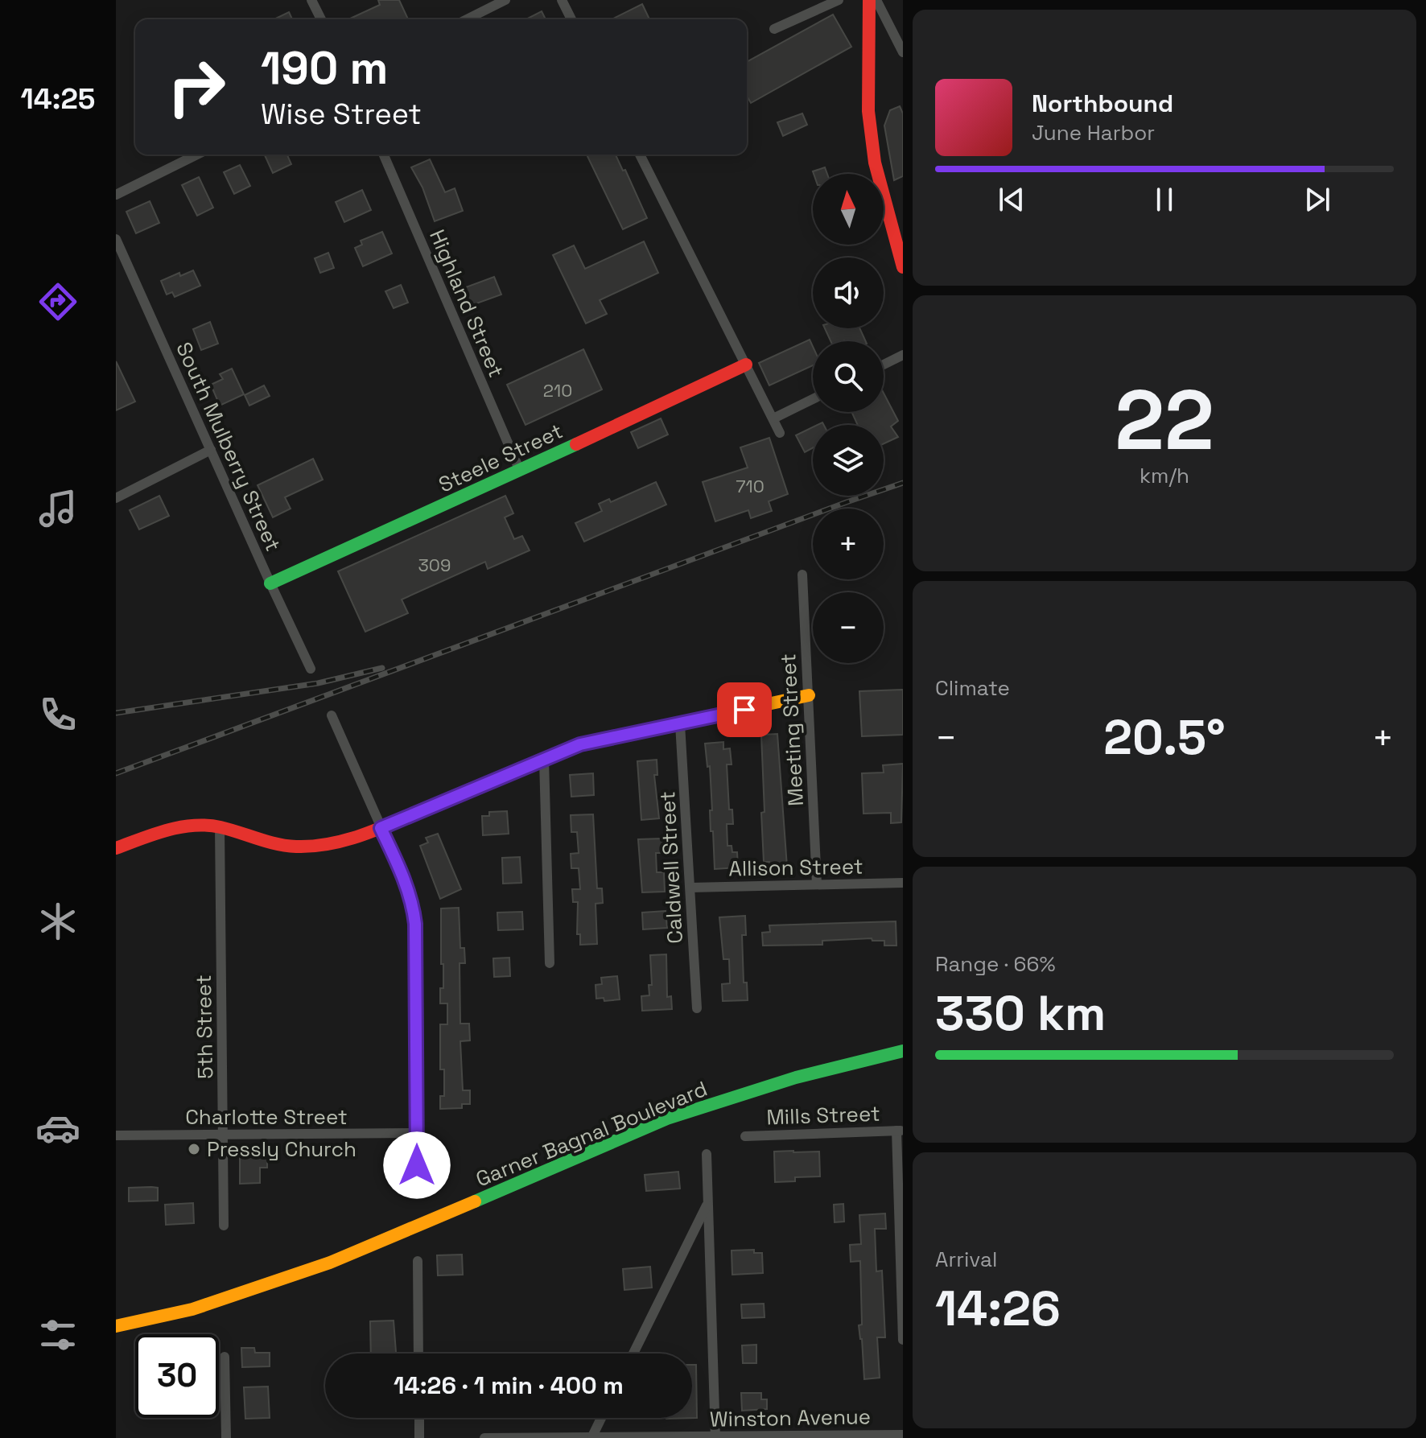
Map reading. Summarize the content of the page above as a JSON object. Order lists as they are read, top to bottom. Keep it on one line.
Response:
{"streets":{"main road":["Steele Street","Garner Bagnal Boulevard"],"street":["Highland Street","South Mulberry Street","Meeting Street","Caldwell Street","Allison Street","5th Street","Mills Street","Charlotte Street","Winston Avenue"]},"crossings":[["Highland Street","Steele Street"],["South Mulberry Street","Steele Street"],["Meeting Street","Allison Street"],["Caldwell Street","Allison Street"],["5th Street","Charlotte Street"]],"places":["Pressly Church"],"house_numbers":["210","710","309"],"north":"top","page":{"tabs":"14:25","turn":["190 m","Wise Street"],"song":["Northbound","June Harbor"],"map_buttons":["+","−"],"tile":[["22","km/h"],"Climate",["Range · 66%","330 km"],["Arrival","14:26"]],"heat":["−","20.5°","+"],"limit":"30","trip":"14:26 · 1 min · 400 m"}}
